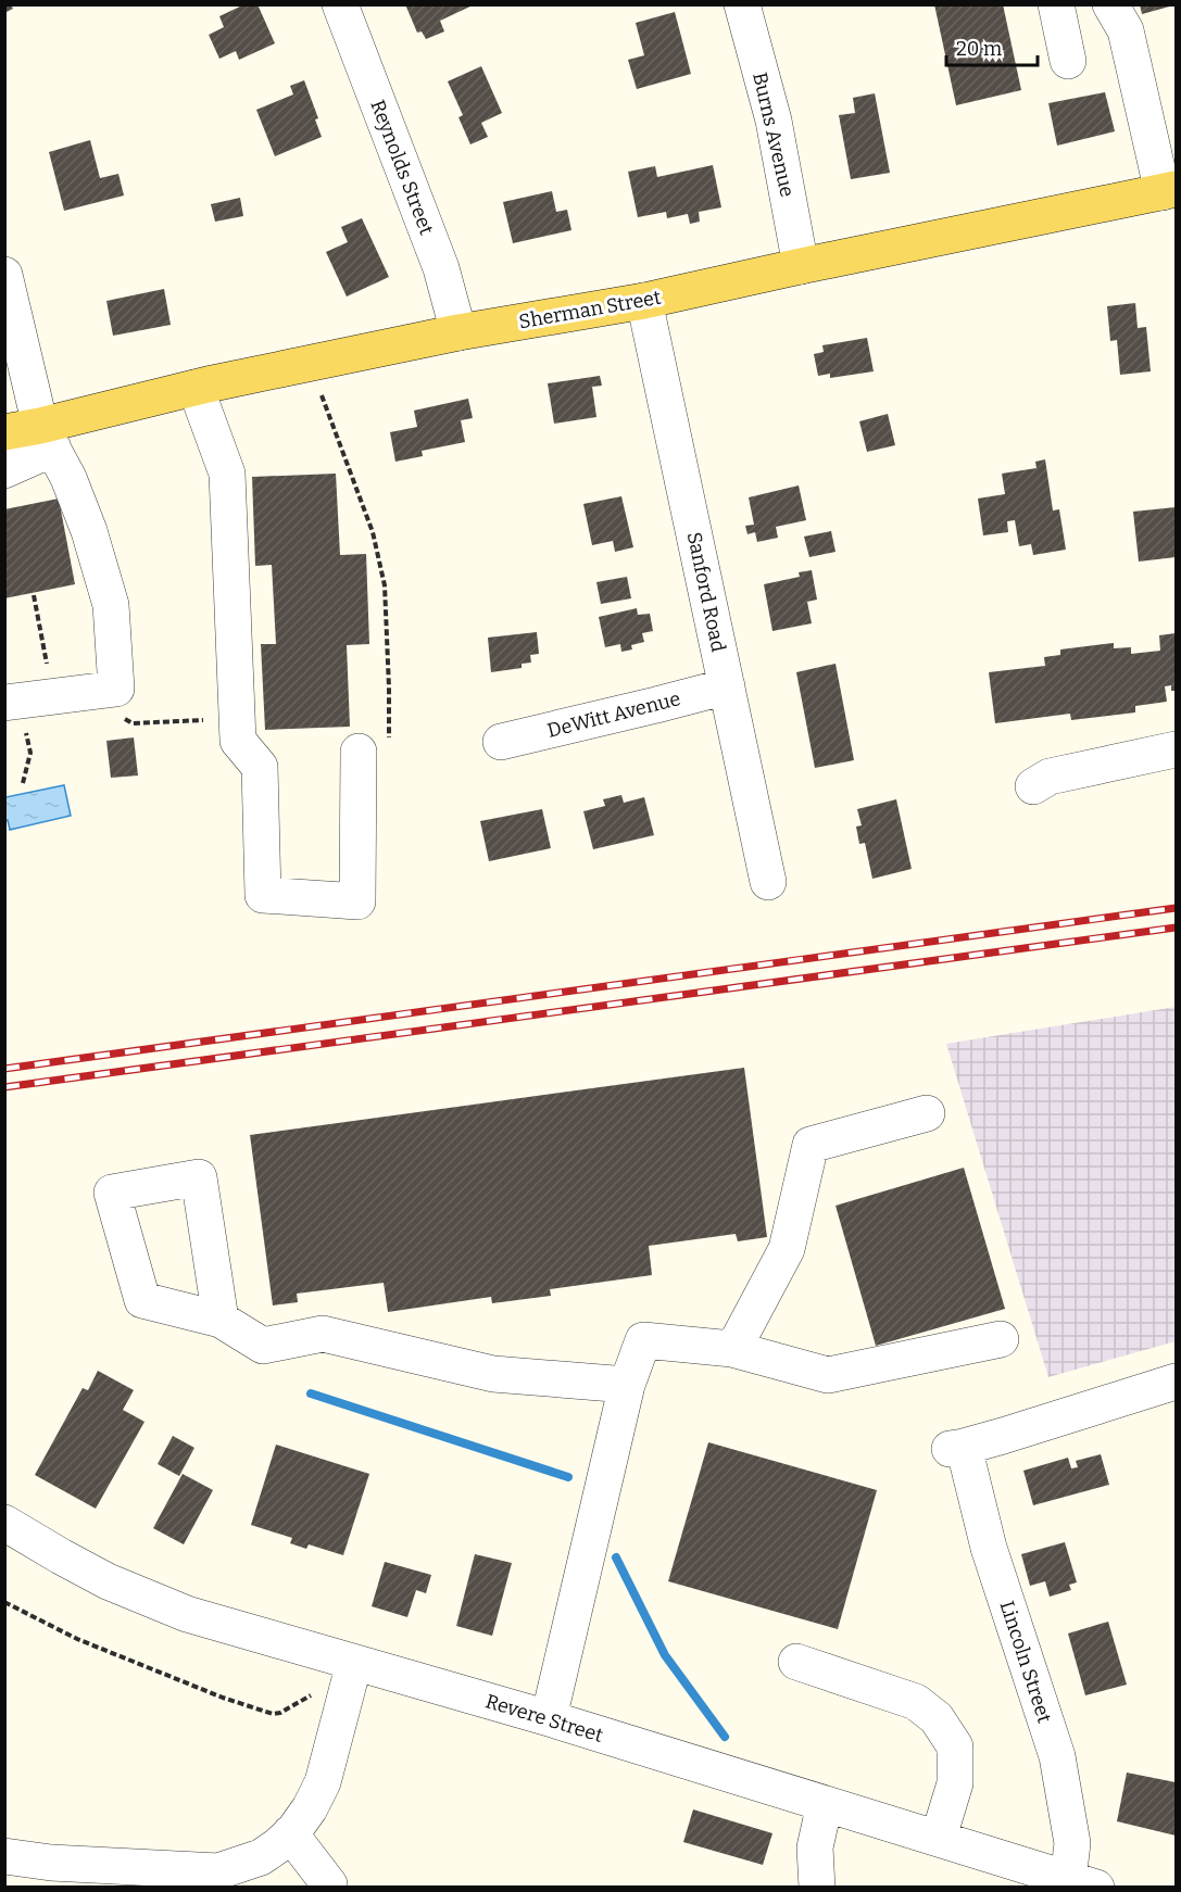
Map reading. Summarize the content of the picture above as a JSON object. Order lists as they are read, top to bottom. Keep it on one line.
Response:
{"streets":{"main road":["Sherman Street"],"street":["Burns Avenue","Reynolds Street","Sanford Road","DeWitt Avenue","Lincoln Street","Revere Street"]},"crossings":[["Burns Avenue","Sherman Street"],["Reynolds Street","Sherman Street"],["Sherman Street","Sanford Road"],["Sanford Road","DeWitt Avenue"],["Lincoln Street","Revere Street"]],"scale_bar":"20 m"}
